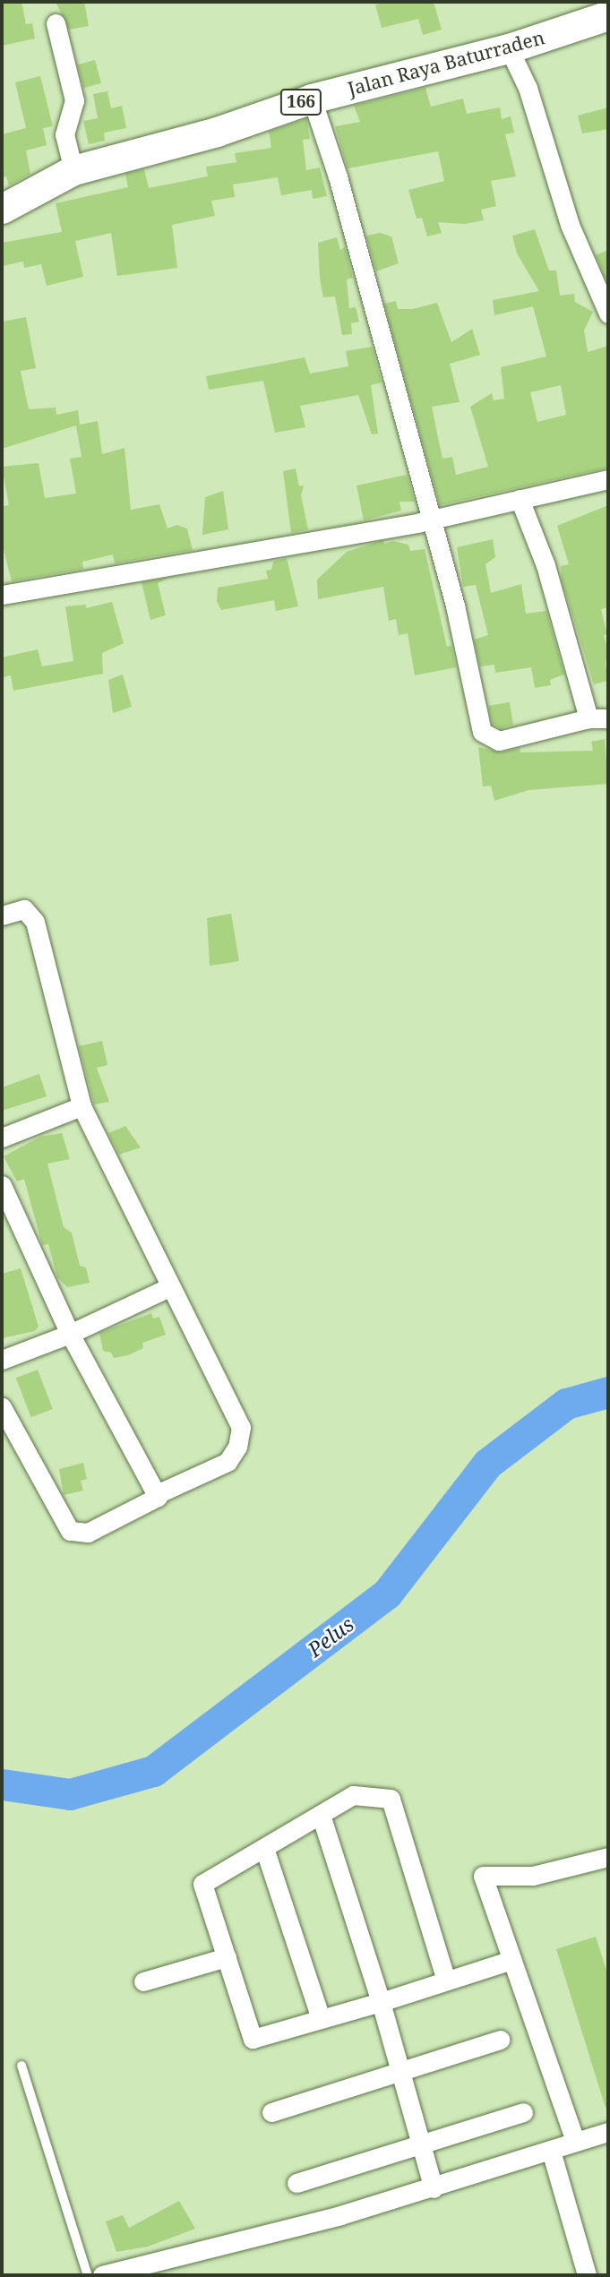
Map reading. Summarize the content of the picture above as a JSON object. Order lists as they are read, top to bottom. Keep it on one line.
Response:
{"streets":{"main road":["Jalan Raya Baturraden","166"]},"water":["Pelus"]}
